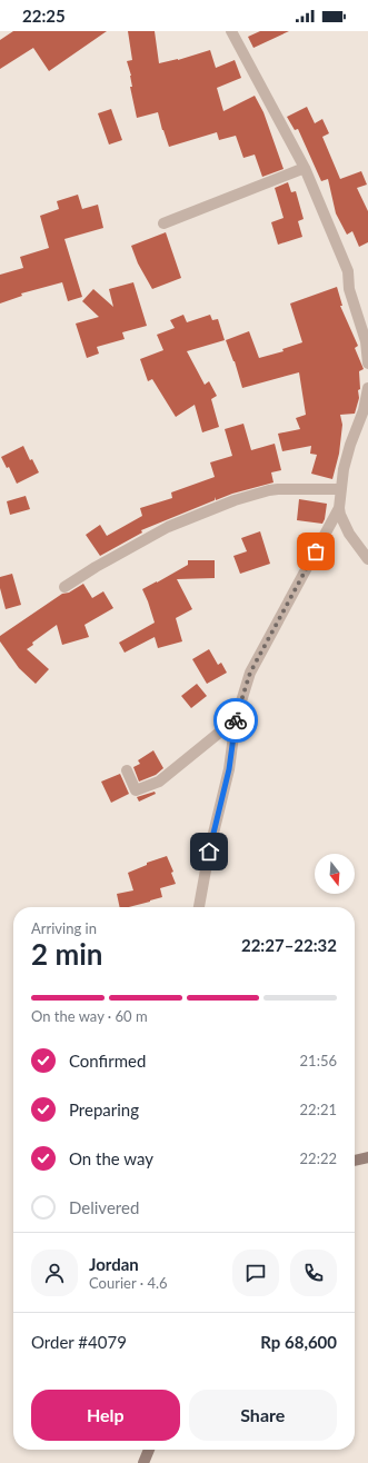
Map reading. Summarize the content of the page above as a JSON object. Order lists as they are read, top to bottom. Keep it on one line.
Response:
{"north":"bottom","page":{"status":"22:25","heading":["2 min","Arriving in","22:27–22:32"],"panel":["Jordan","Courier · 4.6","Order #4079","Rp 68,600"],"bar":"On the way · 60 m","list":[["Confirmed","21:56"],["Preparing","22:21"],["On the way","22:22"],"Delivered"],"buttons":["Help","Share"]}}
